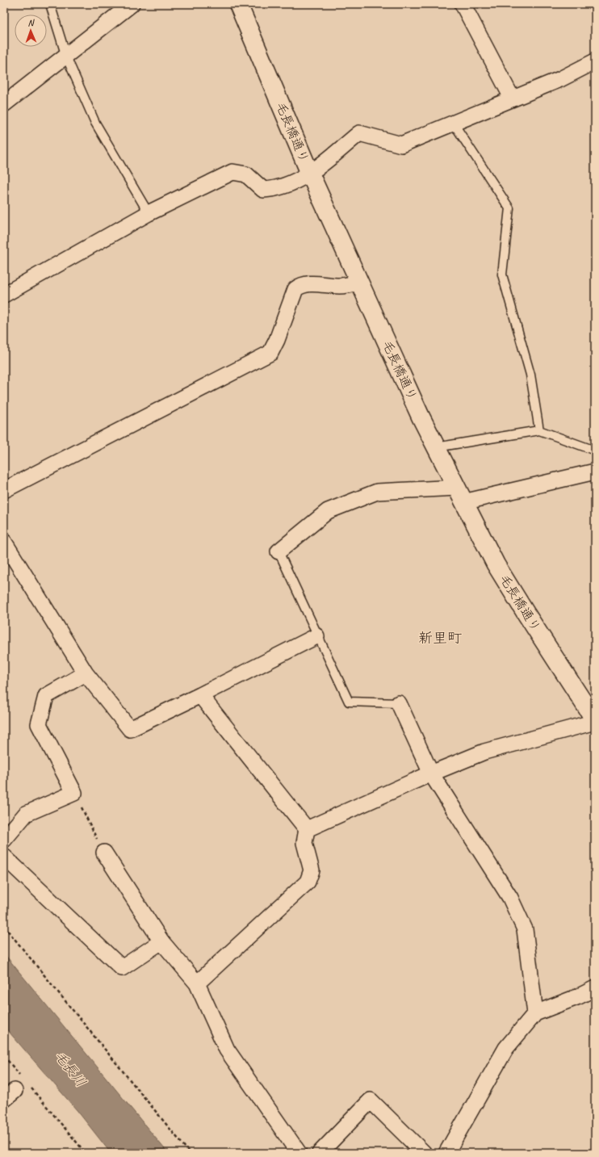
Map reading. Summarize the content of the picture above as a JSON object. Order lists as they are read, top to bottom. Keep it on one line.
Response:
{"streets":{"street":["毛長橋通り"]},"districts":["新里町"],"water":["毛長川"],"north":"top"}
